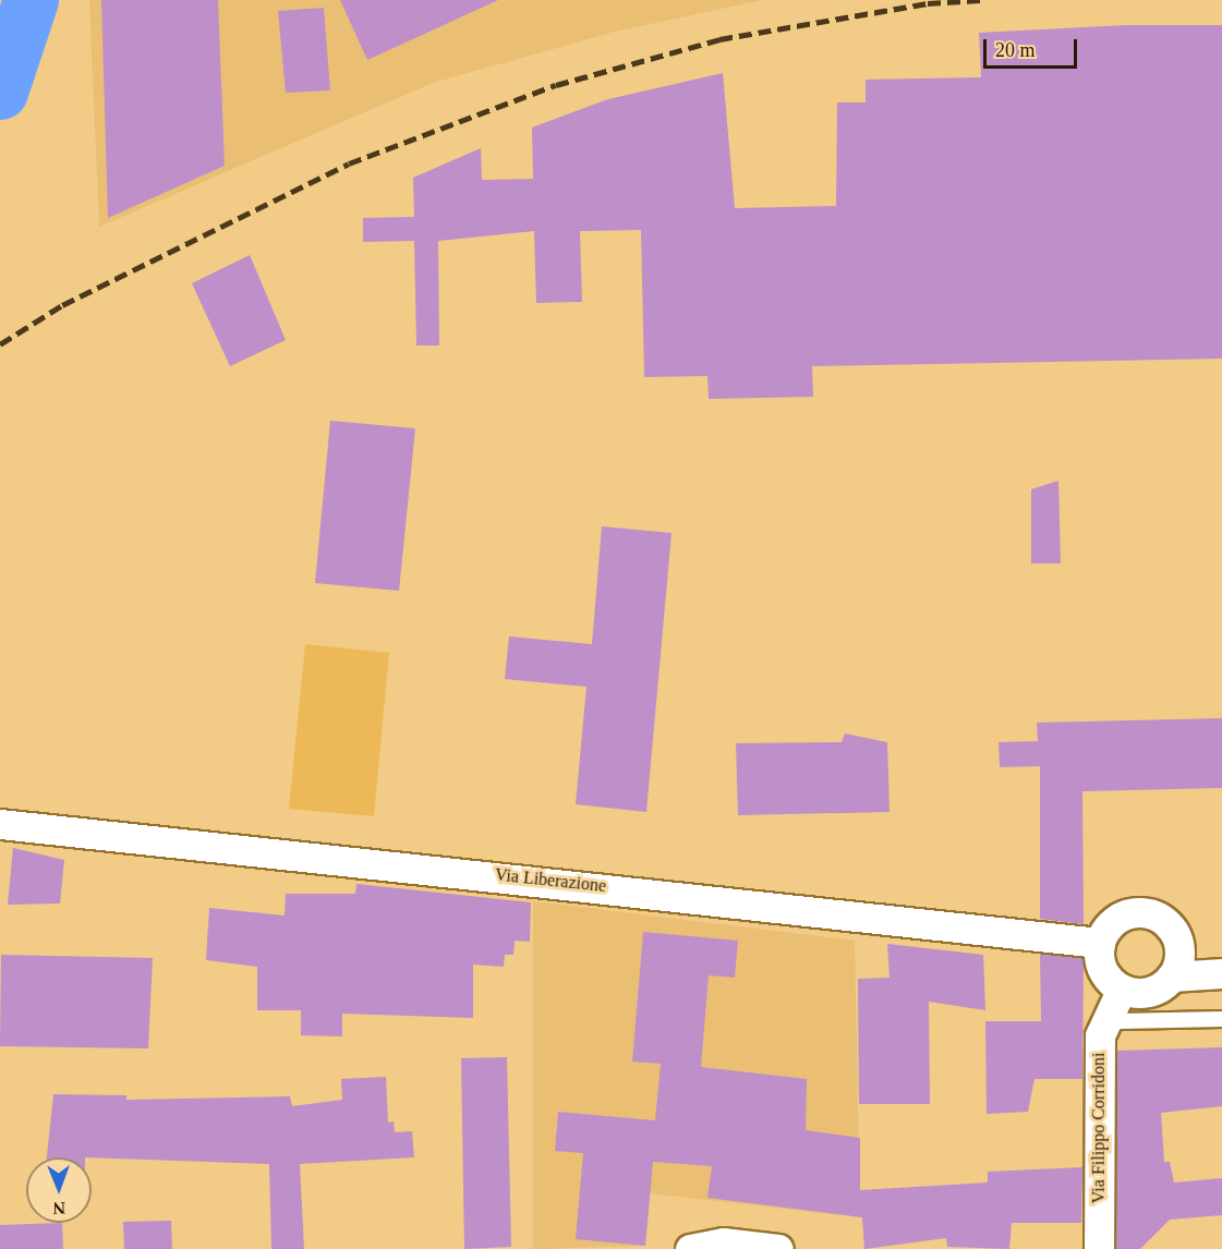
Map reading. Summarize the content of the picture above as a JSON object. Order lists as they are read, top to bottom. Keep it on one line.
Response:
{"streets":{"street":["Via Liberazione","Via Filippo Corridoni"]},"crossings":[["Via Liberazione","Via Filippo Corridoni"]],"scale_bar":"20 m","north":"bottom"}
